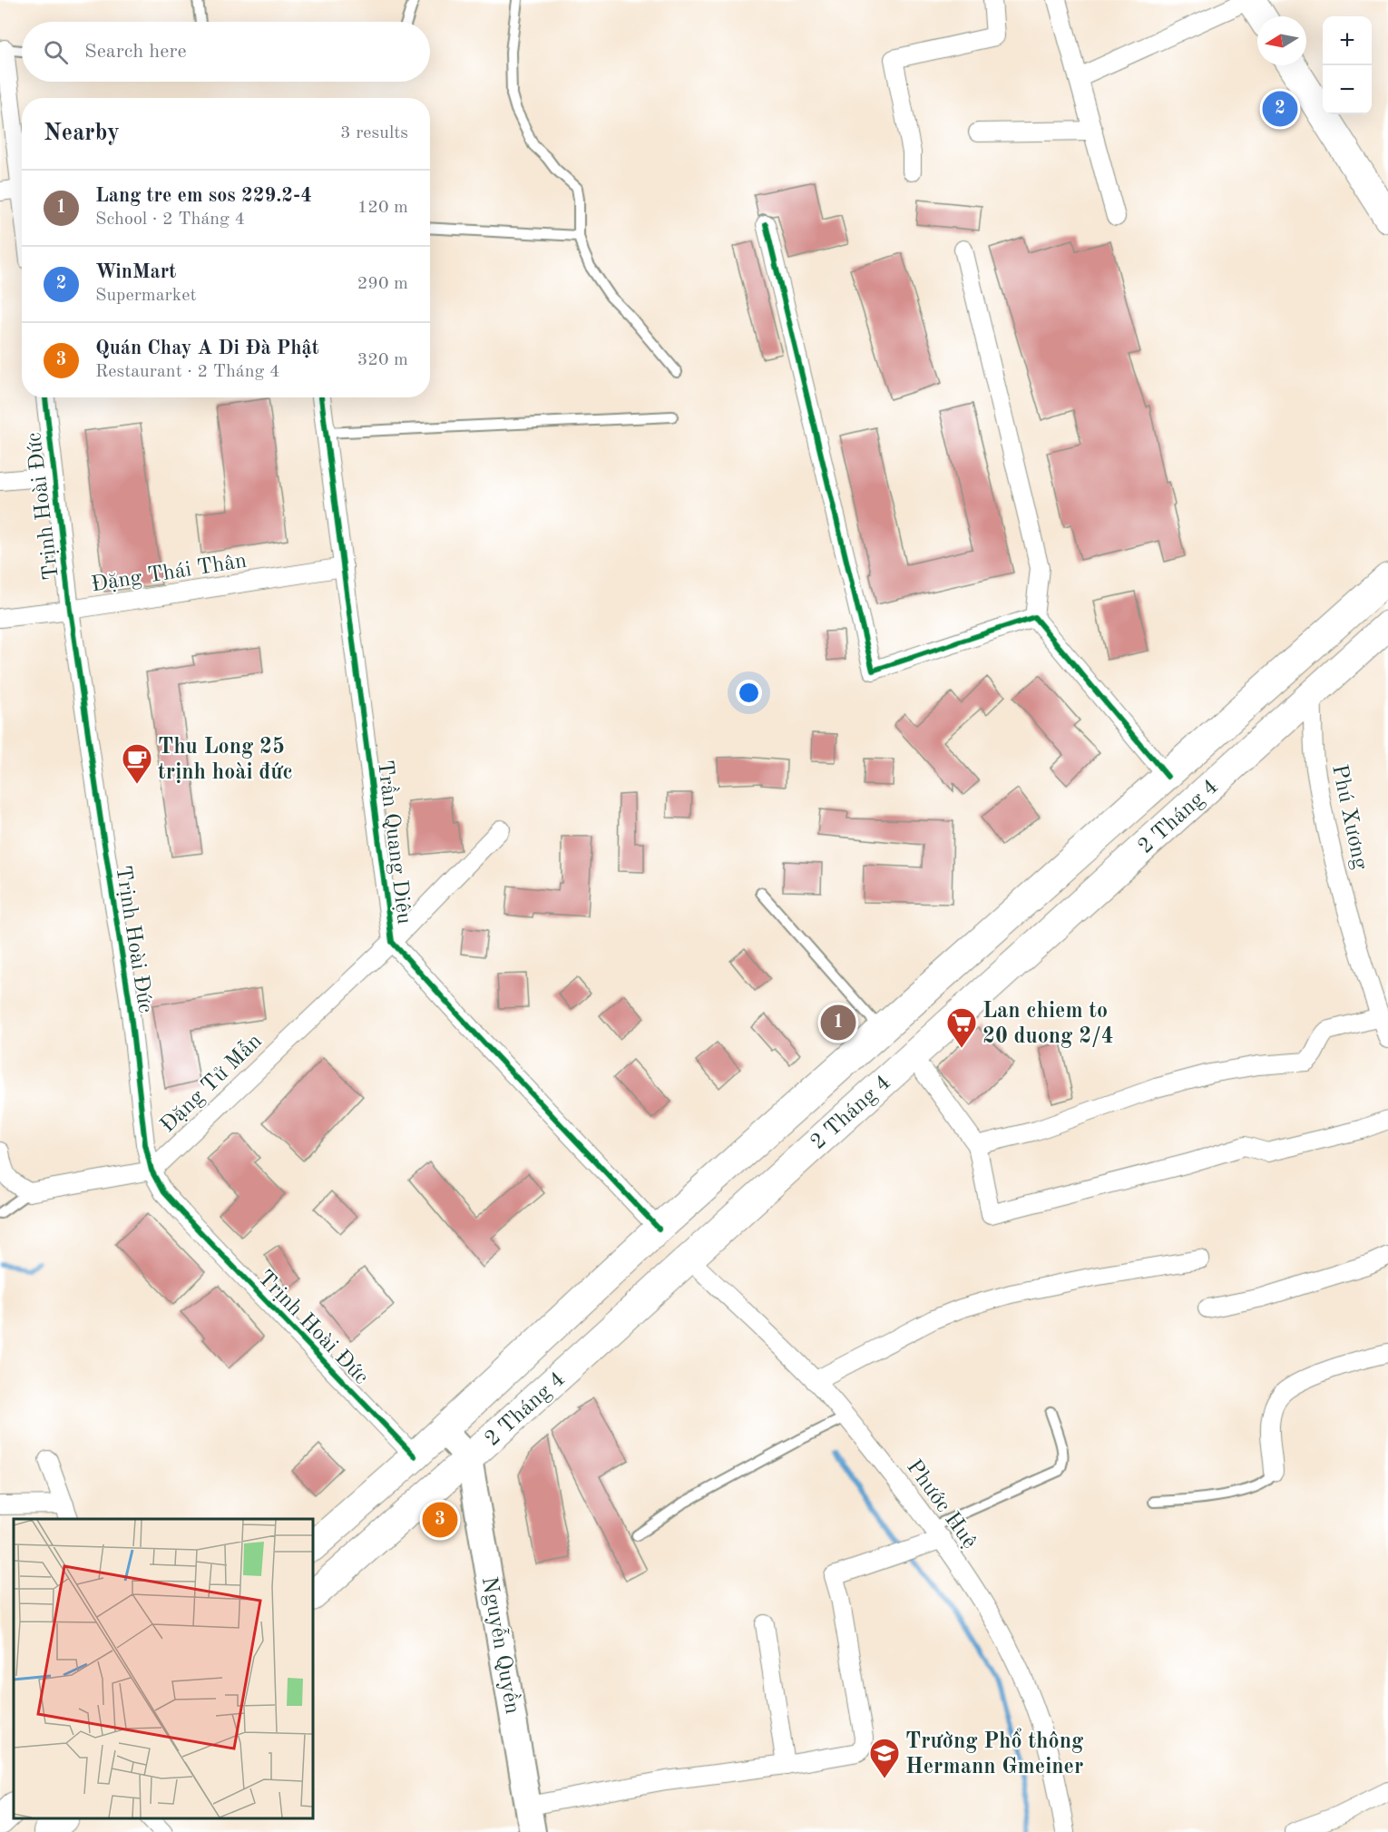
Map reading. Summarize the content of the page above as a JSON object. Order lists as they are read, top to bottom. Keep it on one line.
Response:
{"streets":{"main road":["2 Tháng 4"],"street":["Trịnh Hoài Đức","Đặng Thái Thân","Phú Xương","Trần Quang Diệu","Đặng Tử Mẫn","Phước Huệ","Nguyễn Quyền"]},"crossings":[["Trịnh Hoài Đức","Đặng Thái Thân"],["Trịnh Hoài Đức","2 Tháng 4"],["Trịnh Hoài Đức","Đặng Tử Mẫn"],["Đặng Thái Thân","Trần Quang Diệu"],["2 Tháng 4","Phú Xương"],["2 Tháng 4","Trần Quang Diệu"],["2 Tháng 4","Phước Huệ"],["2 Tháng 4","Nguyễn Quyền"],["Trần Quang Diệu","Đặng Tử Mẫn"]],"places":{"cafe":["Thu Long 25 trịnh hoài đức"],"supermarket":["Lan chiem to 20 duong 2/4"],"school or university":["Trường Phổ thông Hermann Gmeiner"]},"north":"left","page":{"map_buttons":["+","−"],"search":"Search here","pins":["2","1","3"],"heading":["Nearby","3 results"],"list":[{"mark":"1","name":"Lang tre em sos 229.2-4","note":"School · 2 Tháng 4","value":"120 m"},{"mark":"2","name":"WinMart","note":"Supermarket","value":"290 m"},{"mark":"3","name":"Quán Chay A Di Đà Phật","note":"Restaurant · 2 Tháng 4","value":"320 m"}]}}
